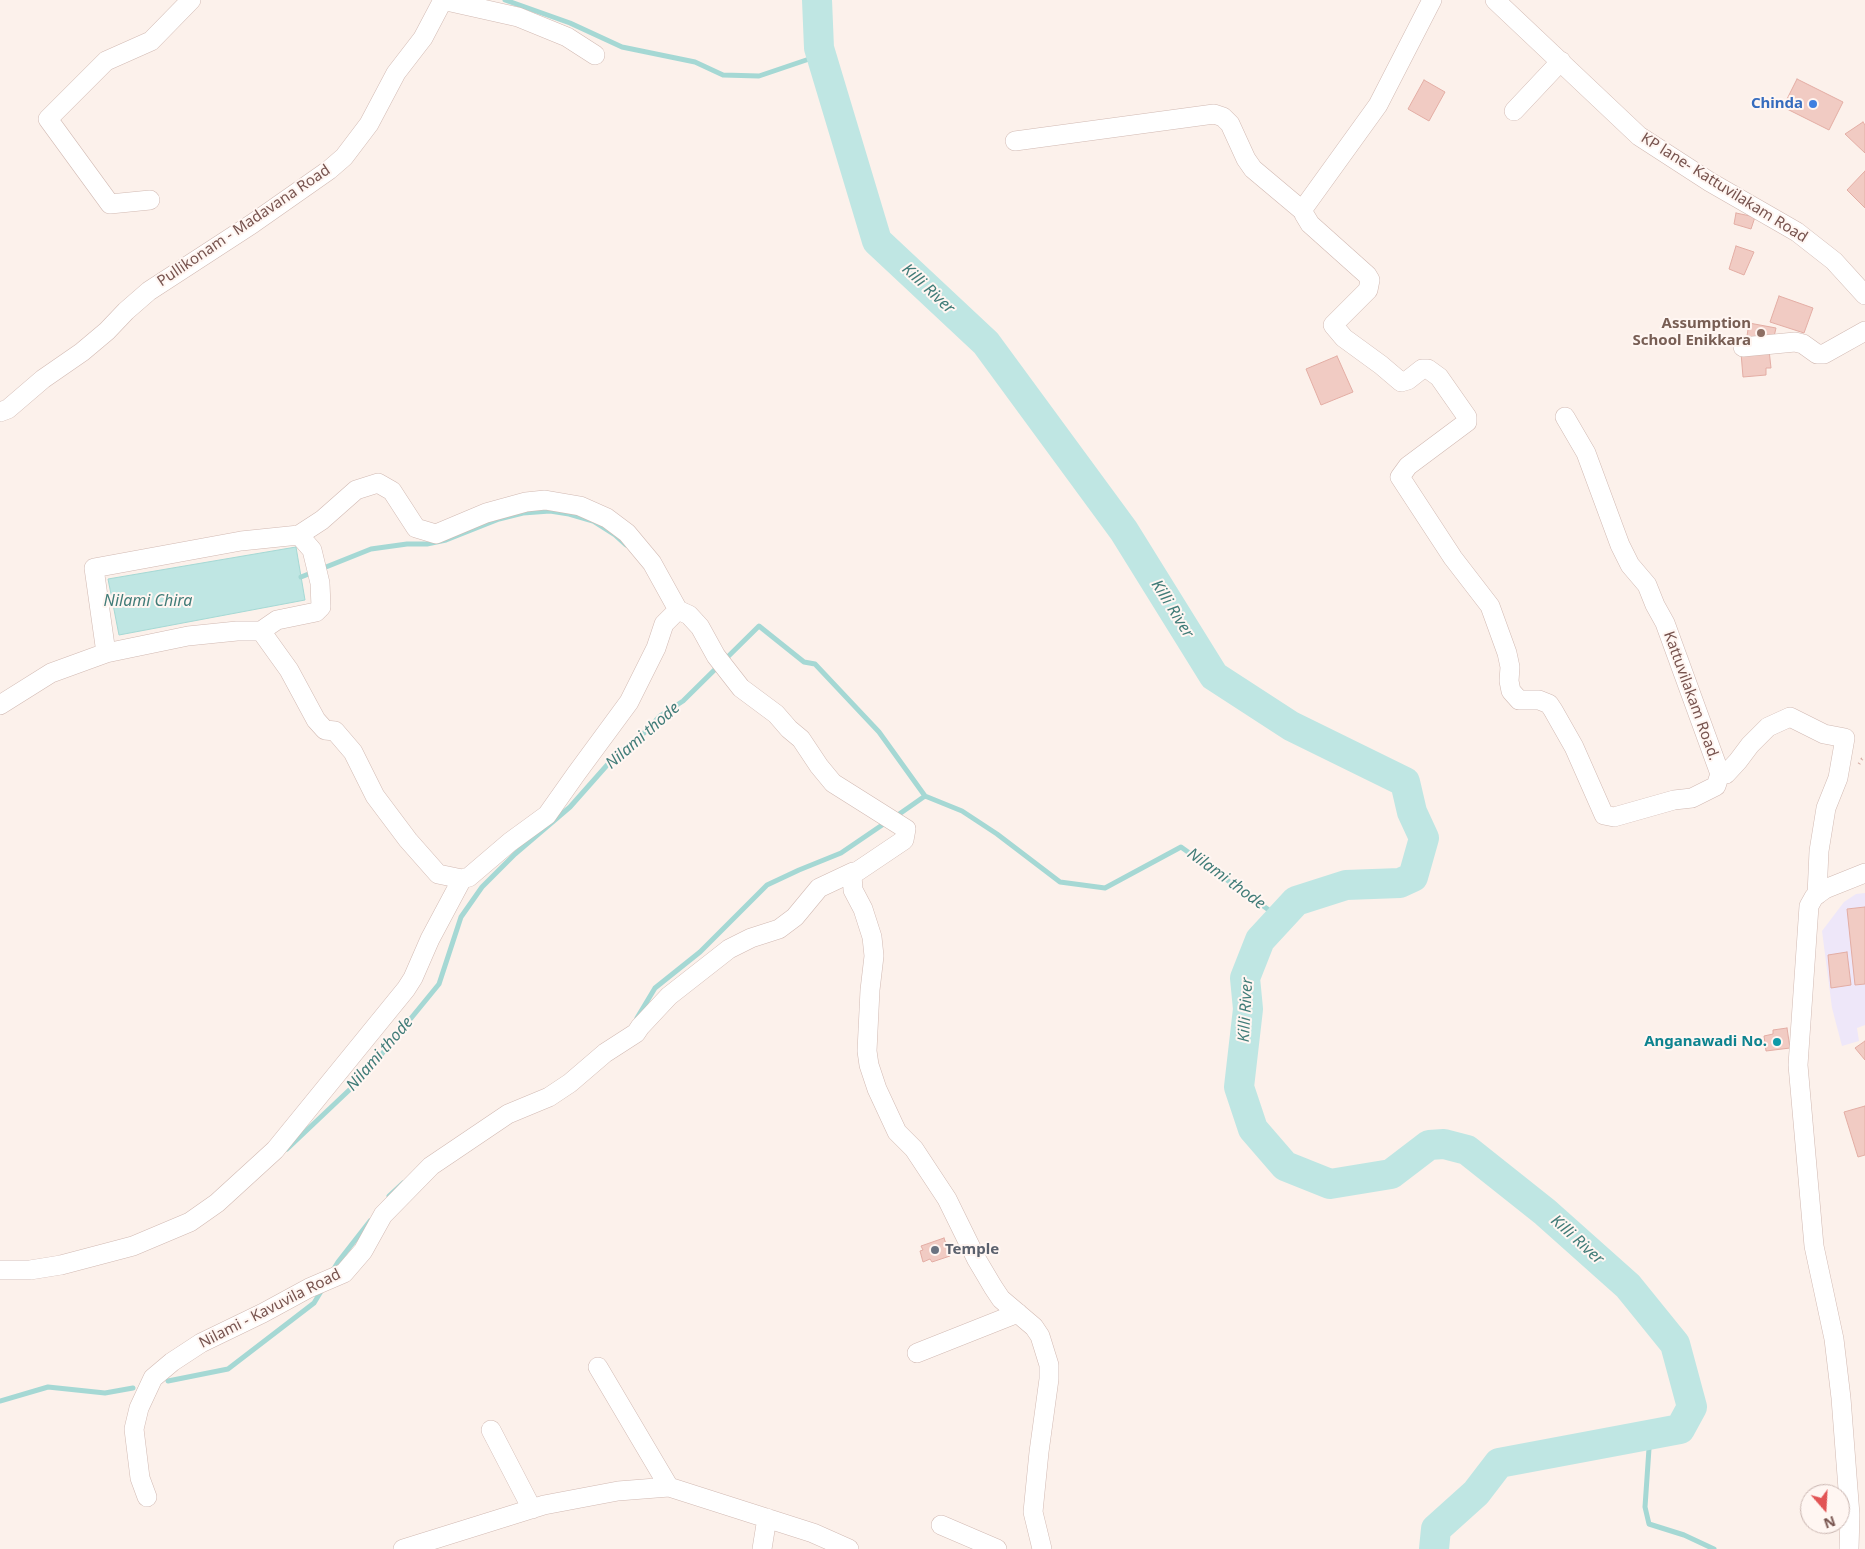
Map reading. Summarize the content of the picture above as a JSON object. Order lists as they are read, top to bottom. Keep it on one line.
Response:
{"streets":{"street":["KP lane- Kattuvilakam Road","Pullikonam - Madavana Road","Kattuvilakam Road.","Nilami - Kavuvila Road"]},"water":["Killi River","Nilami Chira","Nilami thode"],"places":["Chinda","Assumption School Enikkara","Anganawadi No.","Temple"],"north":"bottom"}
